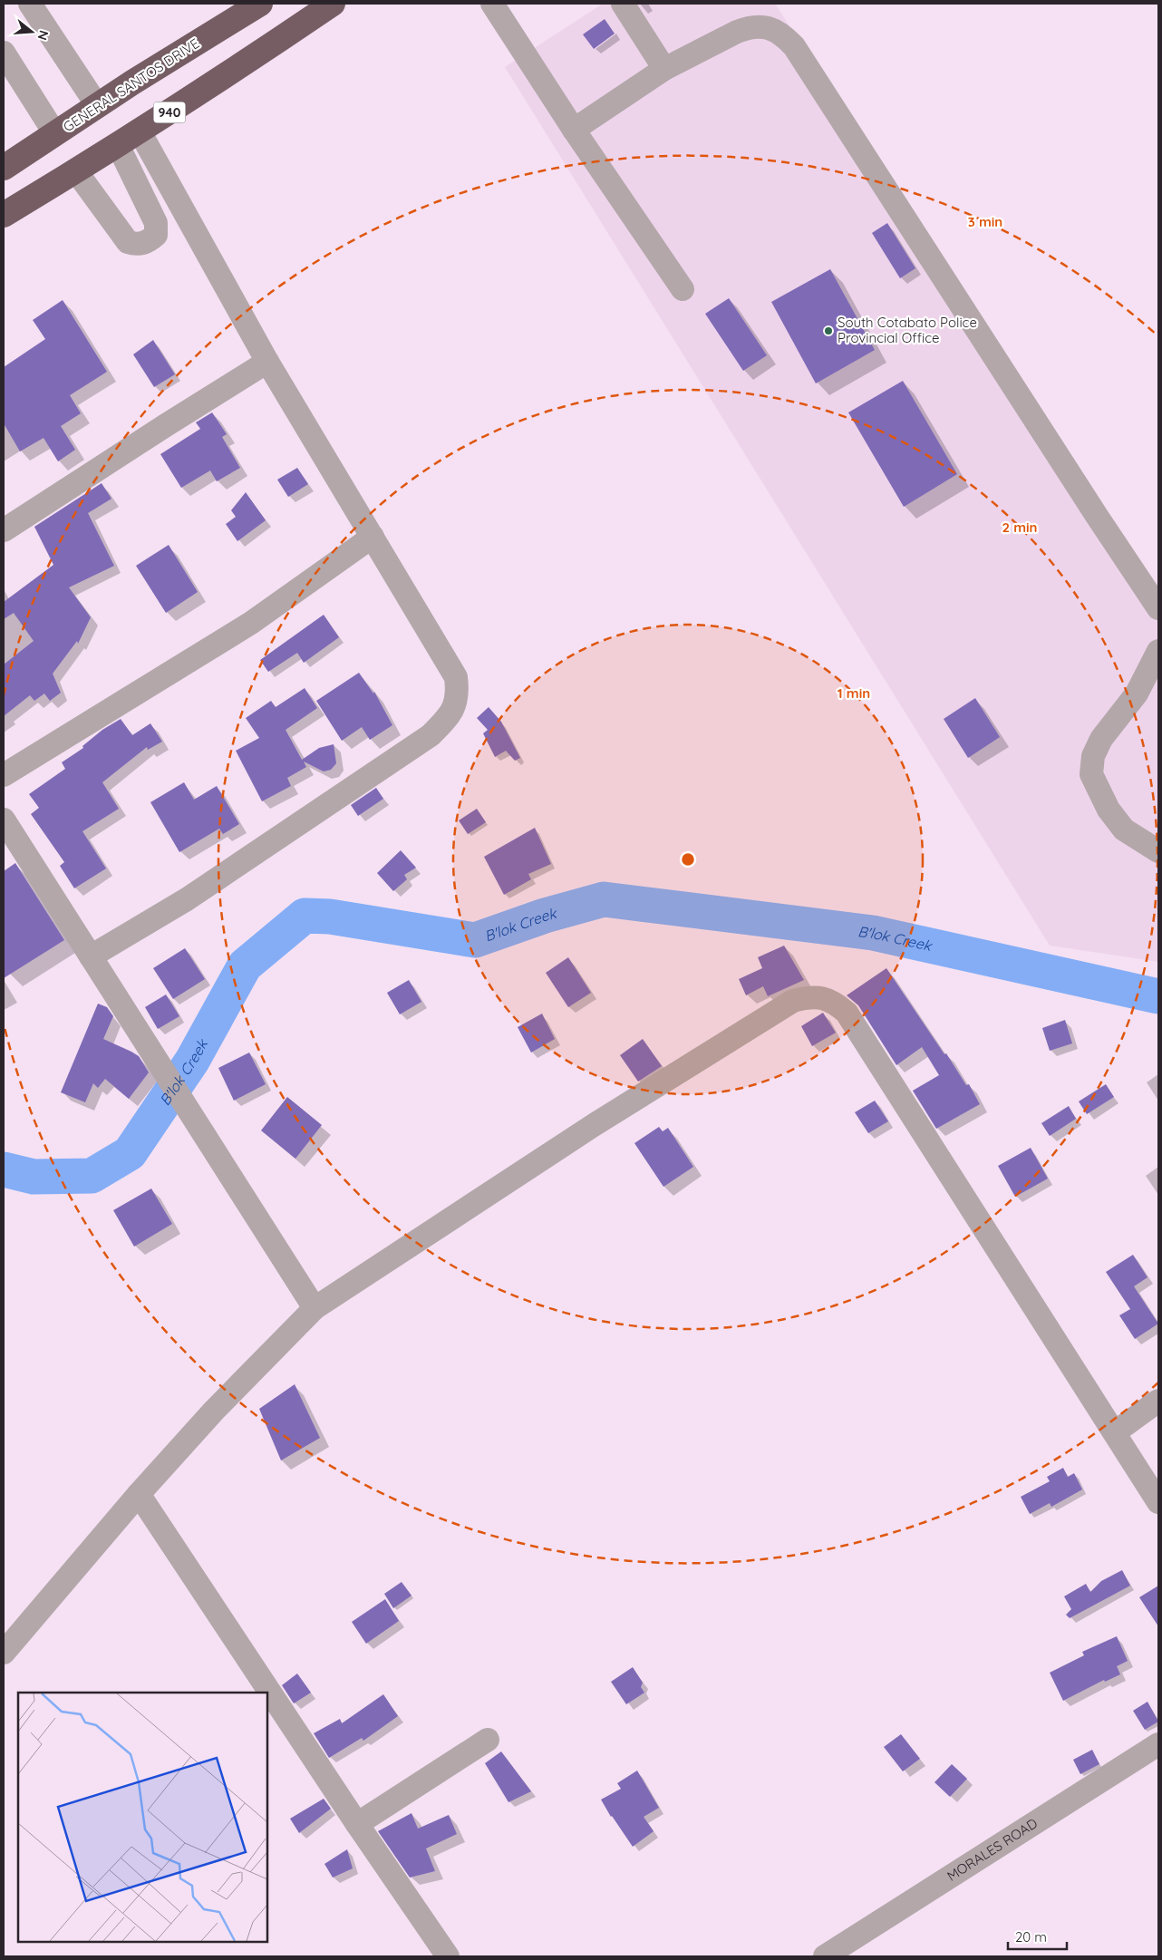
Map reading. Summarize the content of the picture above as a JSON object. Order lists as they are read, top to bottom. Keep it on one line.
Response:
{"streets":{"highway":["GENERAL SANTOS DRIVE","940"],"street":["MORALES ROAD"]},"water":["B'lok Creek"],"places":["South Cotabato Police Provincial Office"],"scale_bar":"20 m","north":"right","rings":["3 min","2 min","1 min"]}
